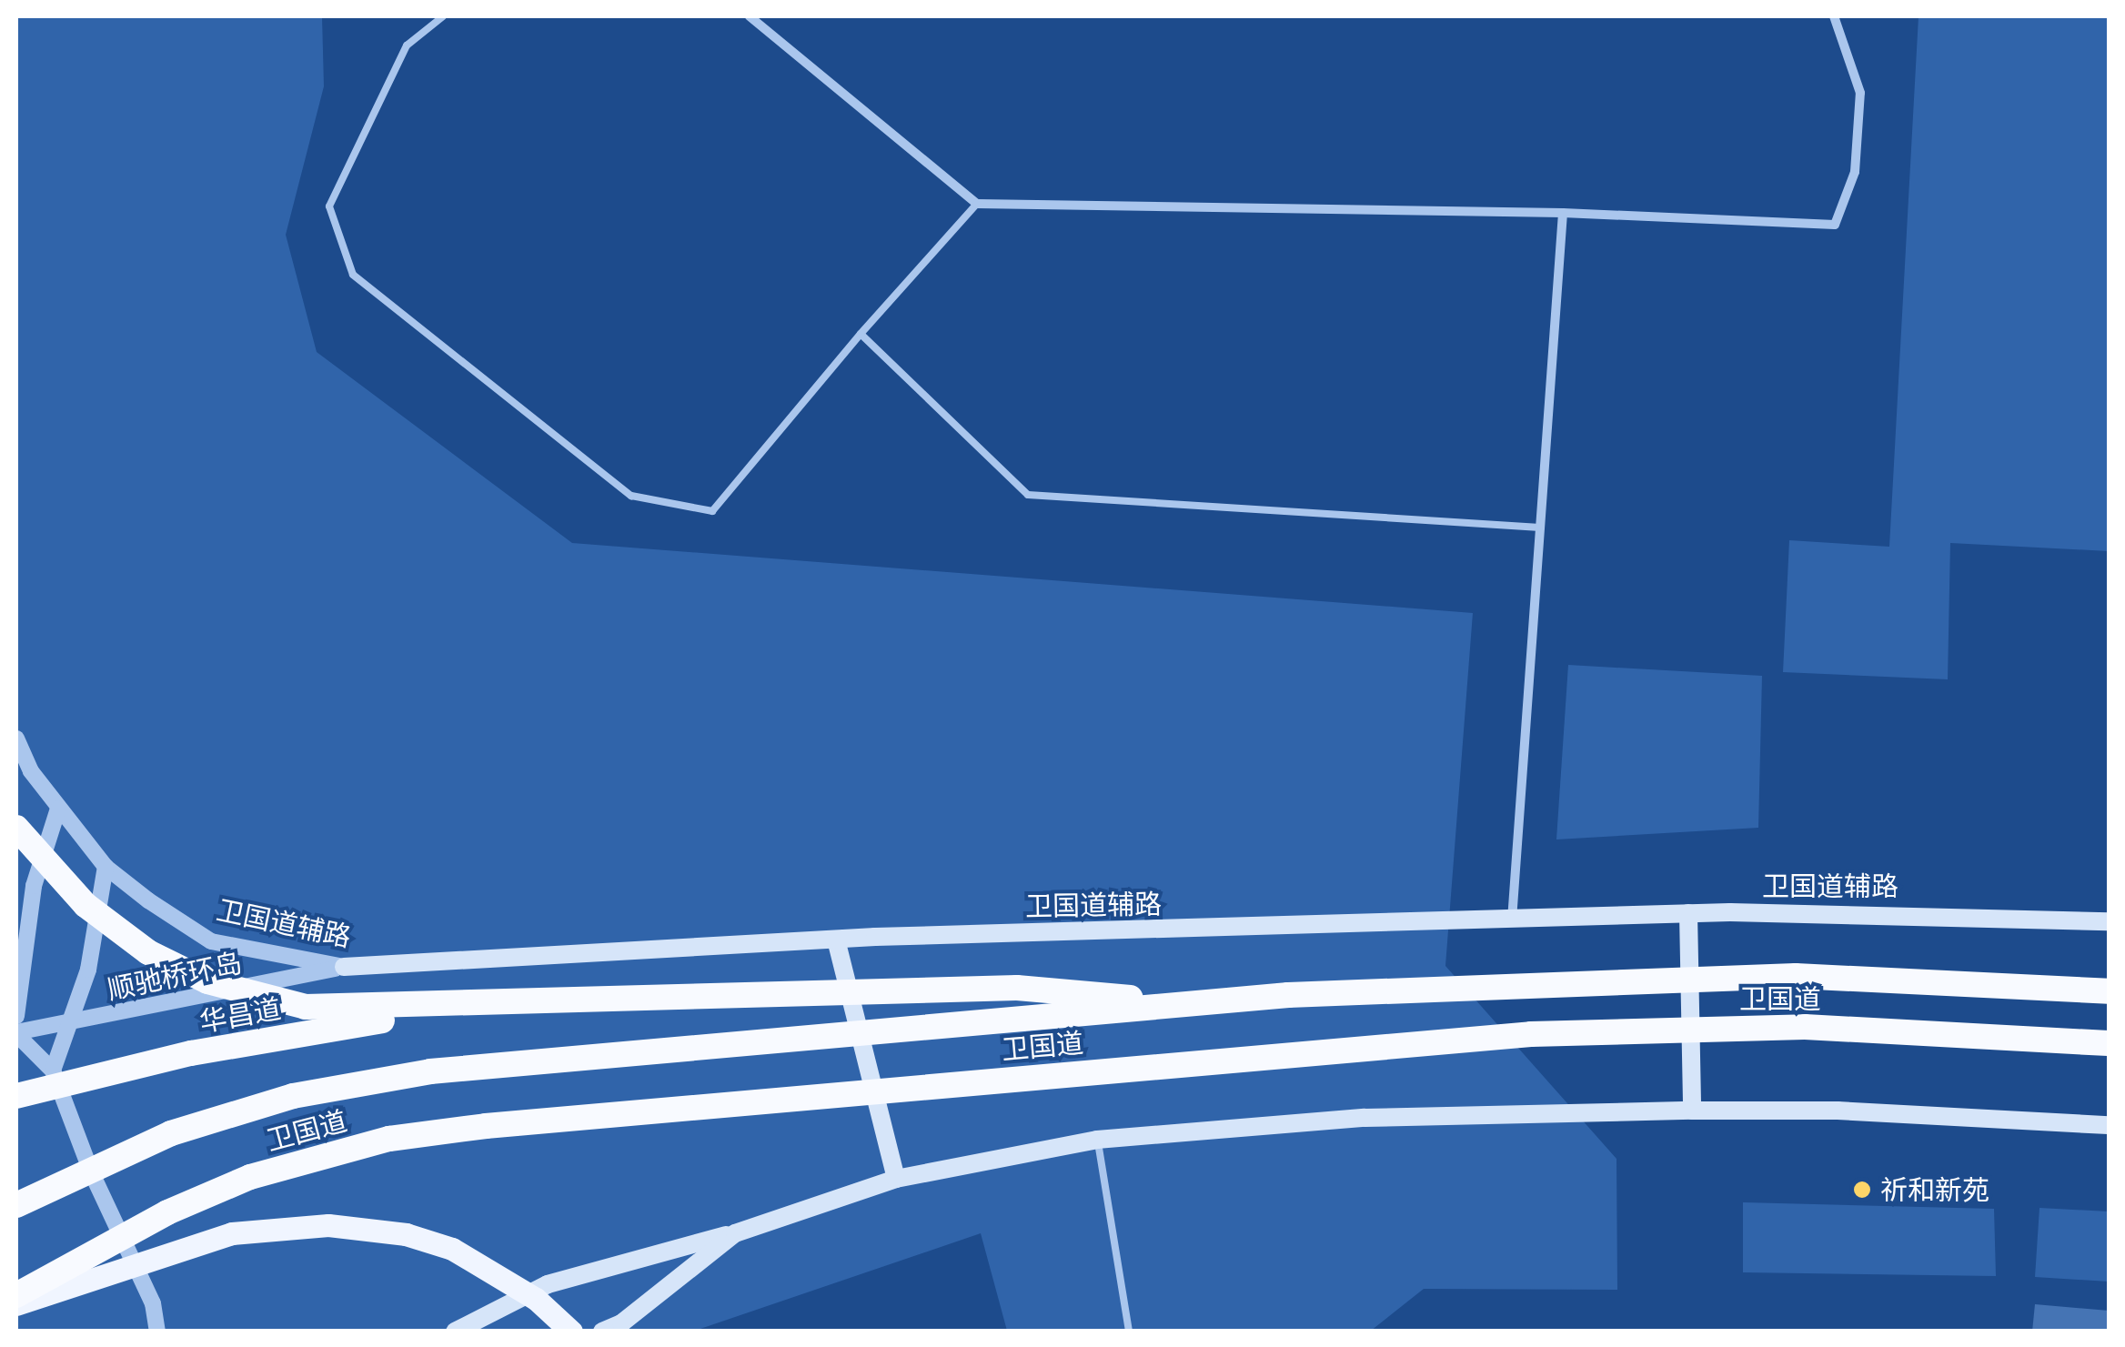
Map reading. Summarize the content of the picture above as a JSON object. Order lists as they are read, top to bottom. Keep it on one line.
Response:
{"streets":{"highway":["卫国道","华昌道"],"main road":["卫国道辅路"],"street":["顺驰桥环岛"]},"crossings":[["卫国道辅路","顺驰桥环岛"],["卫国道","华昌道"]],"places":["祈和新苑"]}
